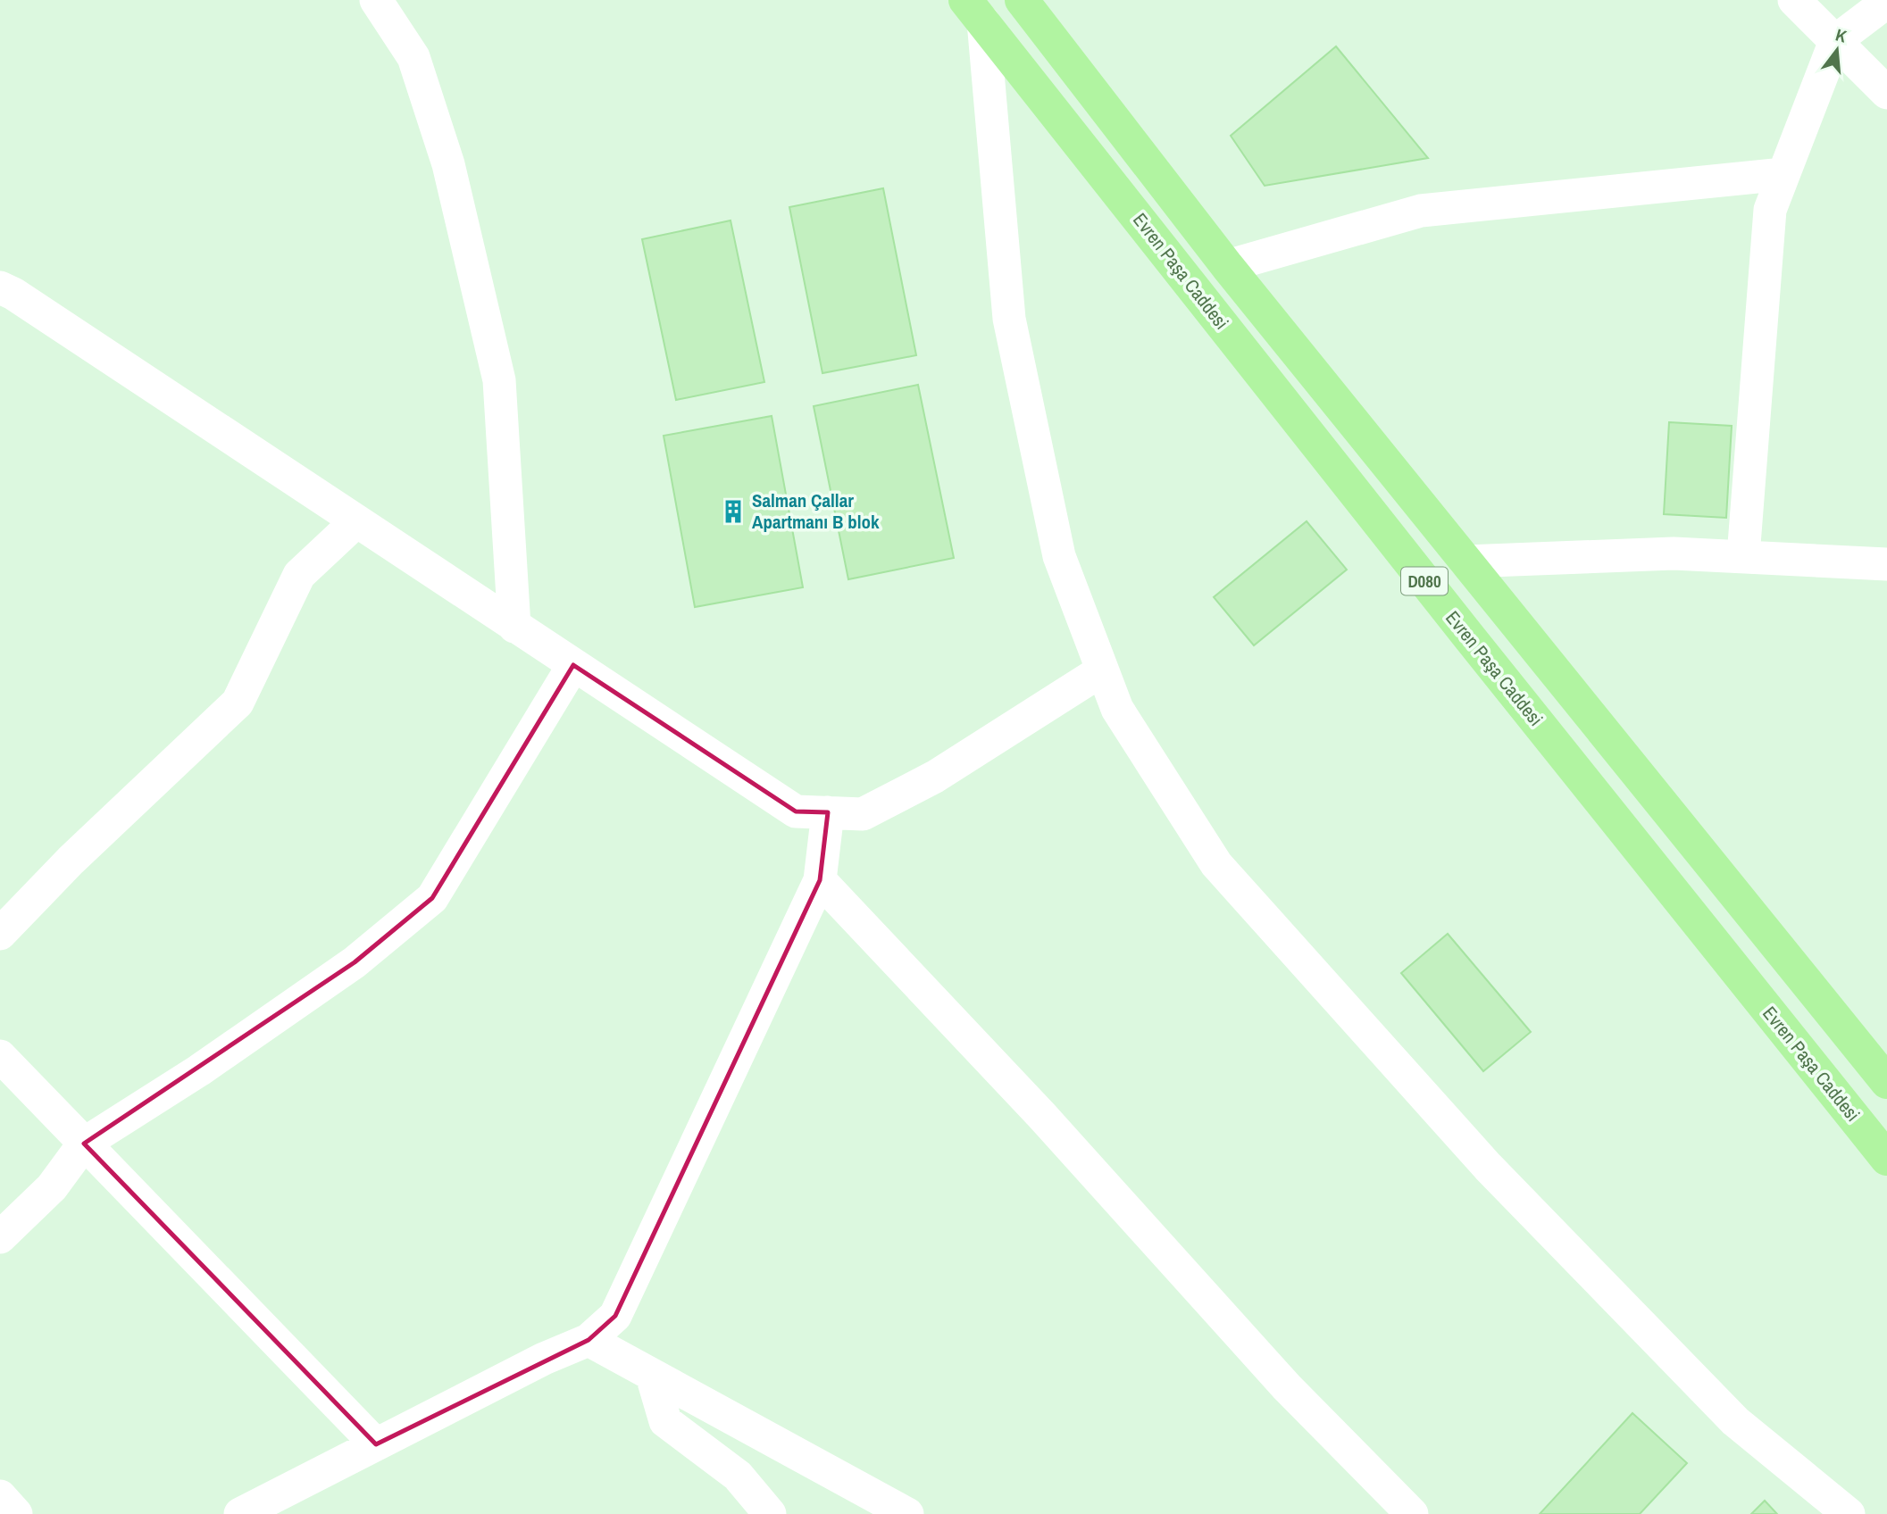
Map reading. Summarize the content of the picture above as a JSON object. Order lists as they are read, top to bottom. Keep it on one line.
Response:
{"streets":{"highway":["Evren Paşa Caddesi","D080"]},"places":{"building":["Salman Çallar Apartmanı B blok"]},"north":"top"}
